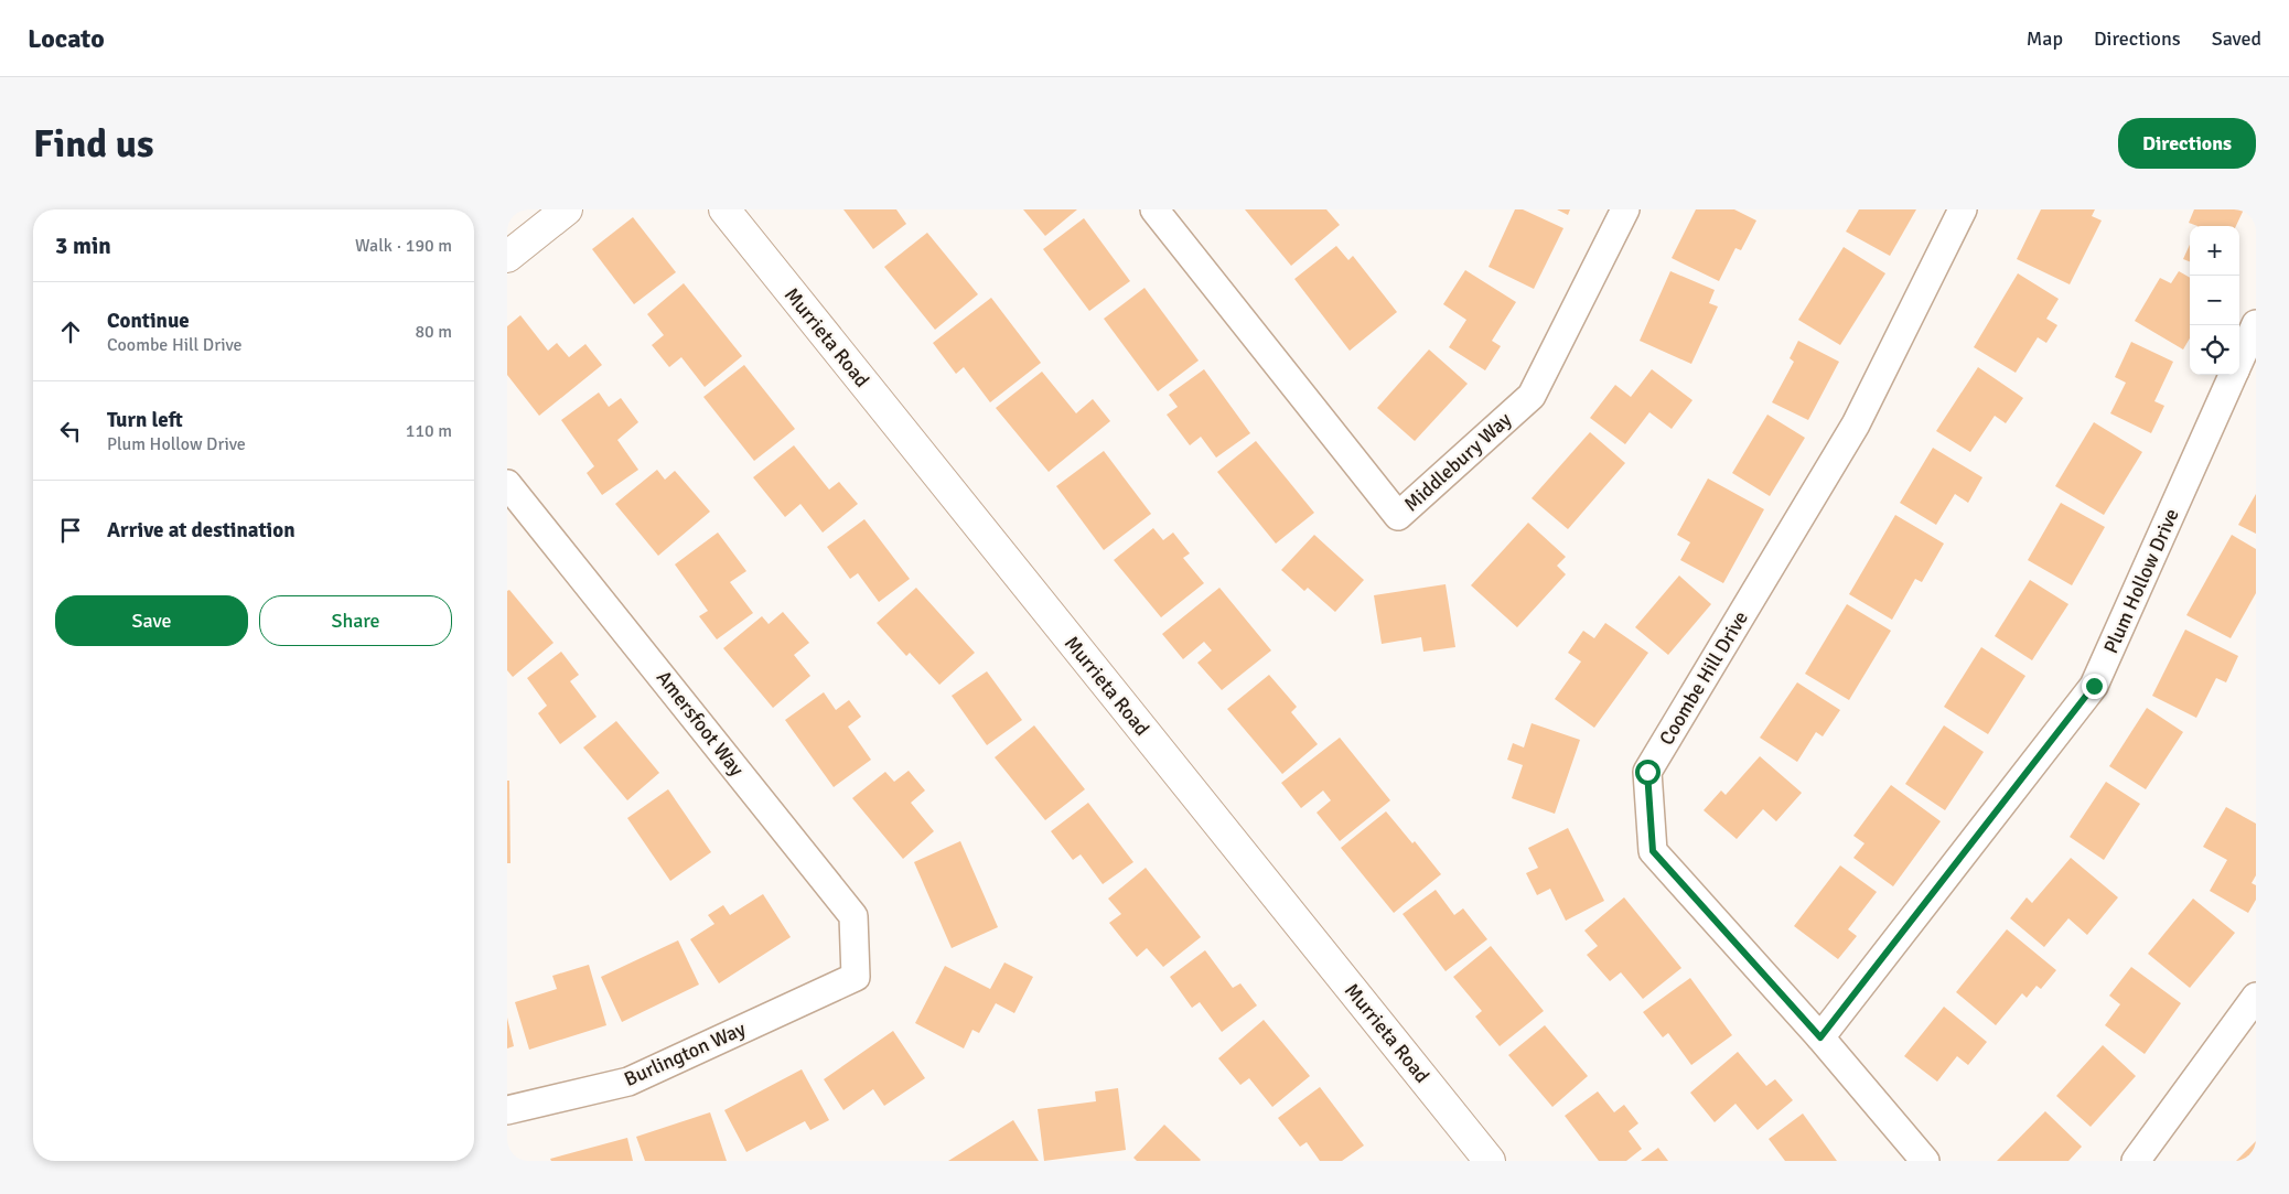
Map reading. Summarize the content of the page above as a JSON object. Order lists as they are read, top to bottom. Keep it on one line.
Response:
{"streets":{"main road":["Murrieta Road"],"street":["Middlebury Way","Plum Hollow Drive","Coombe Hill Drive","Amersfoot Way","Burlington Way"]},"crossings":[["Plum Hollow Drive","Coombe Hill Drive"],["Amersfoot Way","Burlington Way"]],"page":{"header":"Locato","nav":["Map","Directions","Saved"],"buttons":["Directions",["Save","Share"]],"title":"Find us","heading":["3 min","Walk · 190 m"],"map_buttons":["+","−"],"list":[["Continue","Coombe Hill Drive","80 m"],["Turn left","Plum Hollow Drive","110 m"],"Arrive at destination"]}}
